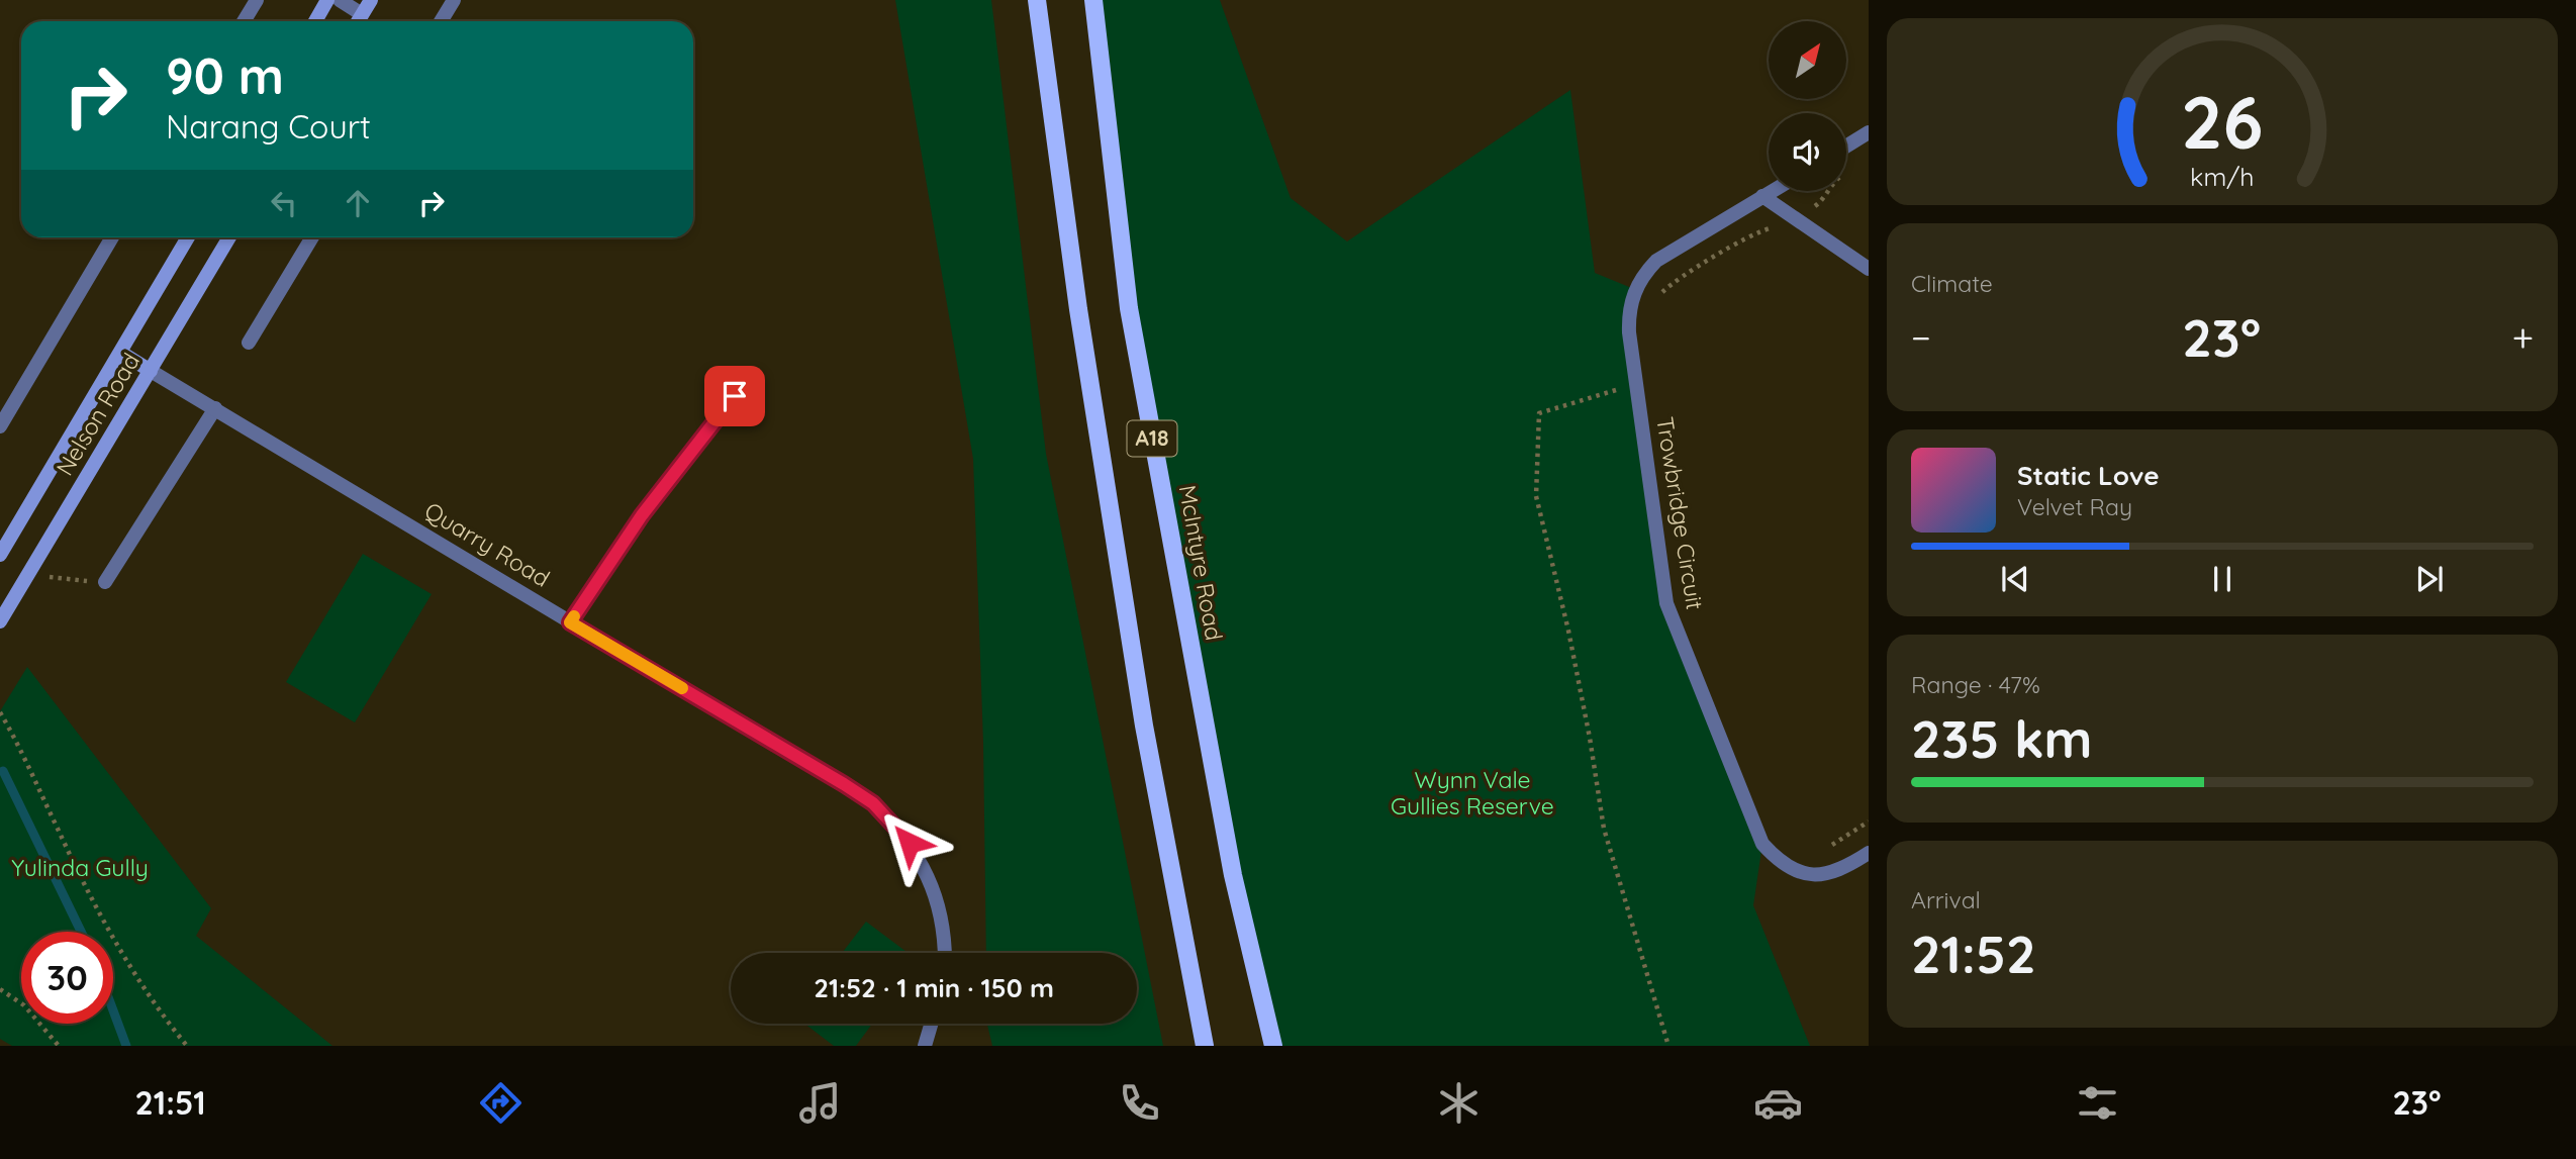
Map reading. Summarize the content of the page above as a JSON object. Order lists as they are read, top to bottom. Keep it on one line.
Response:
{"streets":{"main road":["Nelson Road","A18","McIntyre Road"],"street":["Trowbridge Circuit","Quarry Road"]},"crossings":[["Nelson Road","Quarry Road"]],"parks":["Wynn Vale Gullies Reserve","Yulinda Gully"],"north":"top right","page":{"turn":["90 m","Narang Court"],"tile":["Climate",["Range · 47%","235 km"],["Arrival","21:52"]],"heat":["−","23°","+"],"song":["Static Love","Velvet Ray"],"limit":"30","trip":"21:52 · 1 min · 150 m","tabs":["21:51","23°"],"gauge":["26","km/h"]}}
